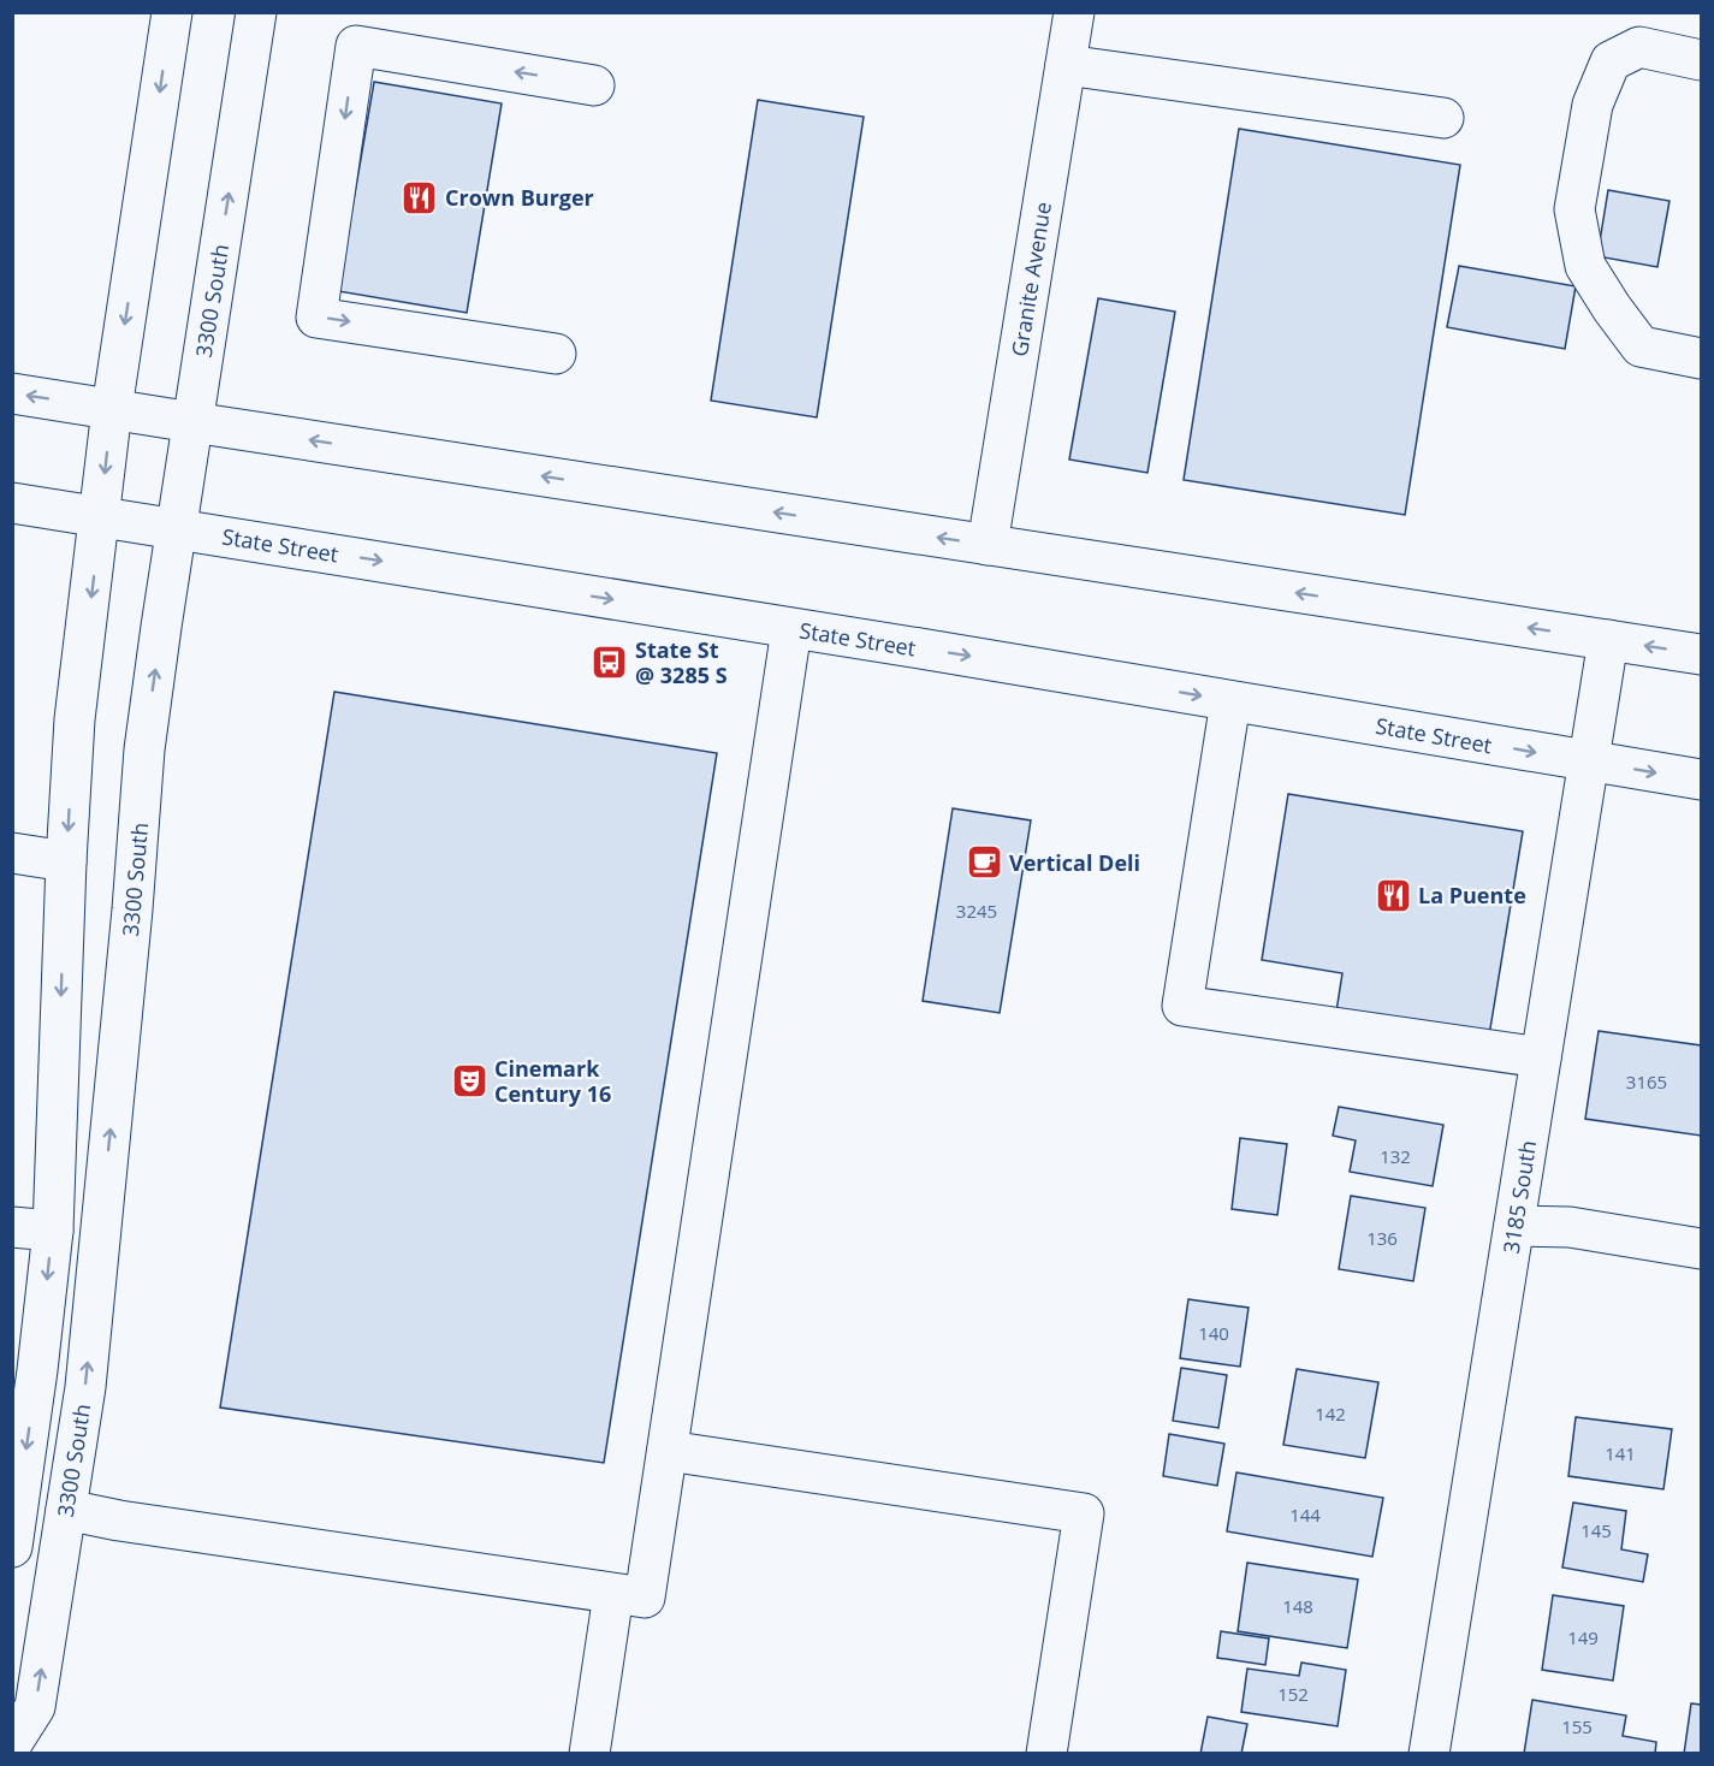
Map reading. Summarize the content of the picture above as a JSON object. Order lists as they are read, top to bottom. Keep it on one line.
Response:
{"streets":{"main road":["Granite Avenue","3300 South","State Street","3185 South"]},"crossings":[["3300 South","State Street"],["State Street","3185 South"]],"places":{"restaurant":["Crown Burger","La Puente"],"bus stop":["State St @ 3285 S"],"cafe":["Vertical Deli"],"theatre":["Cinemark Century 16"]},"house_numbers":["3245","3165","132","136","140","142","141","144","145","148","149","152","155"]}
